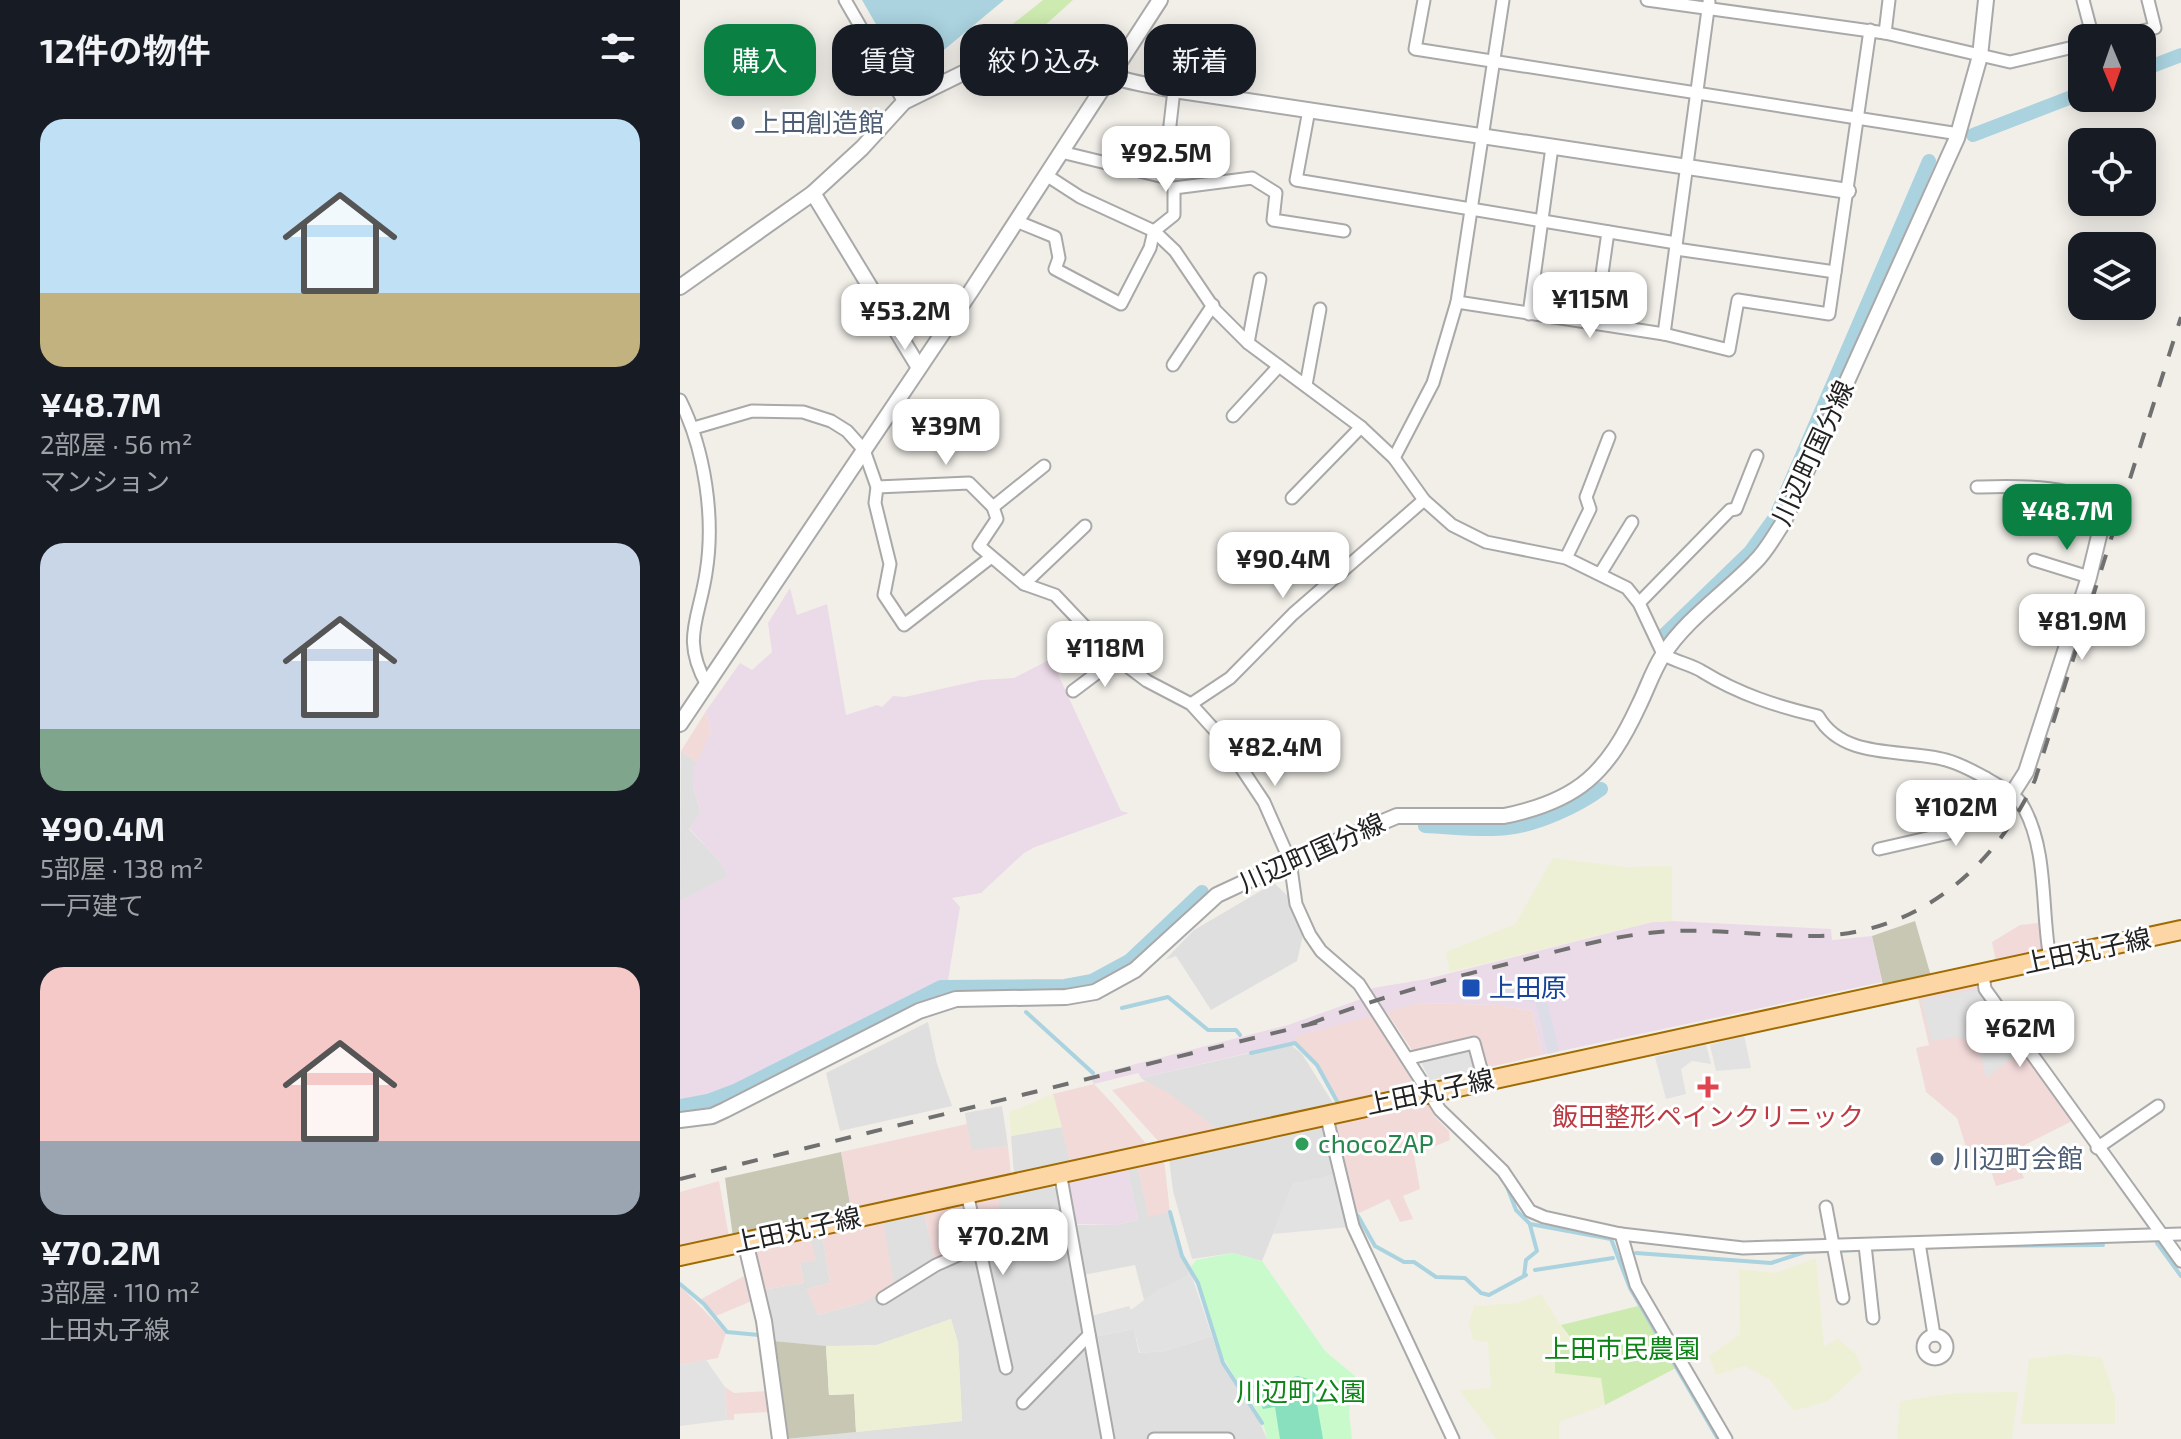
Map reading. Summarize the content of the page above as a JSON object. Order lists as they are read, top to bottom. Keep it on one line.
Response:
{"streets":{"main road":["上田丸子線"],"street":["川辺町国分線"]},"parks":["上田市民農園","川辺町公園"],"places":{"other":["上田創造館","chocoZAP","川辺町会館"],"transit":["上田原"],"health":["飯田整形ペインクリニック"]},"north":"bottom","page":{"heading":"12件の物件","chip":["購入","賃貸","絞り込み","新着"],"list":[{"name":"¥48.7M","note":"2部屋 · 56 m² · マンション"},{"name":"¥90.4M","note":"5部屋 · 138 m² · 一戸建て"},{"name":"¥70.2M","note":"3部屋 · 110 m² · 上田丸子線"}],"price":["¥92.5M","¥115M","¥53.2M","¥39M","¥48.7M","¥90.4M","¥81.9M","¥118M","¥82.4M","¥102M","¥62M","¥70.2M"]}}
